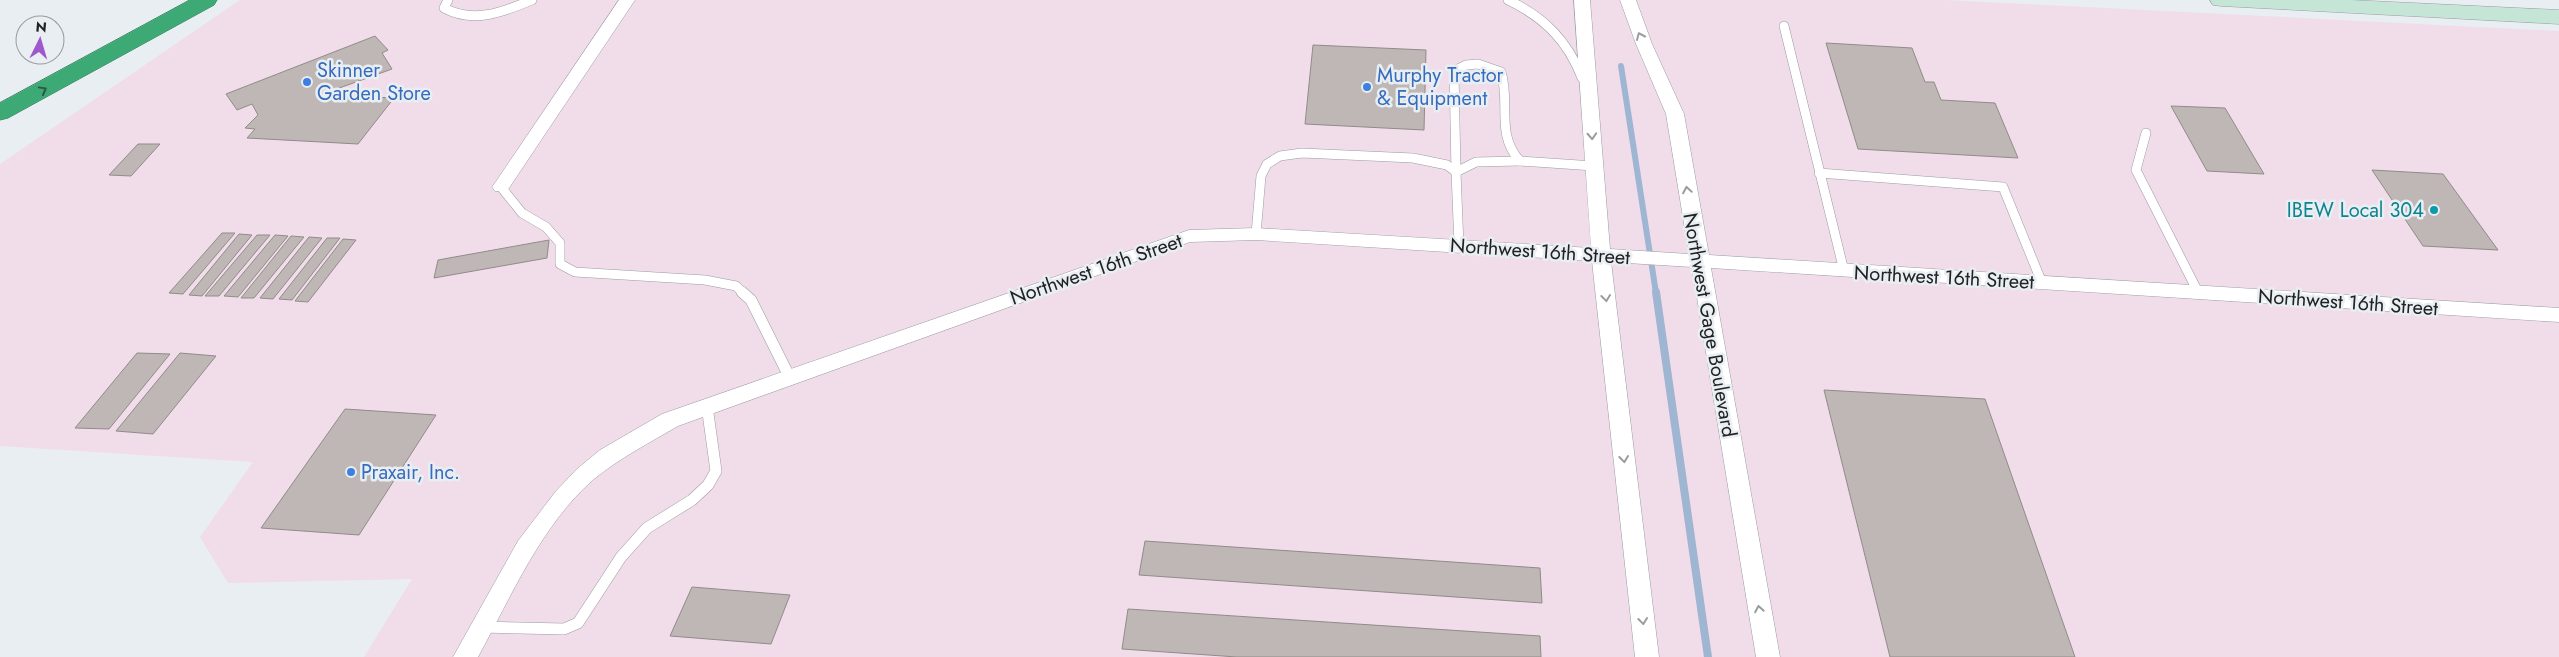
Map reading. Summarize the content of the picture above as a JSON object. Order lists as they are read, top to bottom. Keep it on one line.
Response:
{"streets":{"street":["Northwest 16th Street","Northwest Gage Boulevard"]},"crossings":[["Northwest 16th Street","Northwest Gage Boulevard"]],"places":["Skinner Garden Store","Murphy Tractor & Equipment","IBEW Local 304","Praxair, Inc."],"north":"top"}
